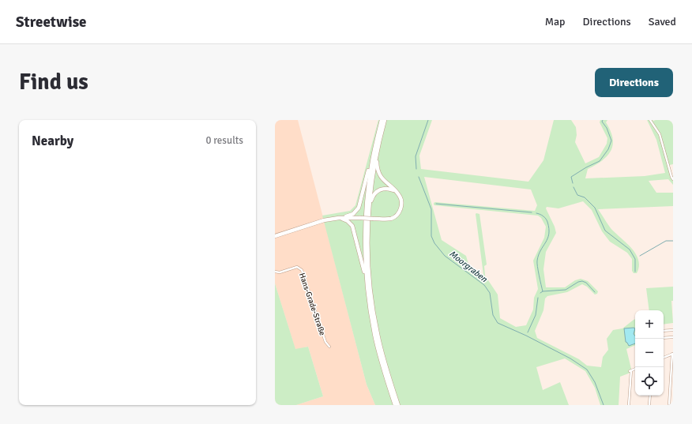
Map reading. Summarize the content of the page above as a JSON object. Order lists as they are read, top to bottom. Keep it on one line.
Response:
{"streets":{"street":["Hans-Grade-Straße"]},"water":["Moorgraben"],"page":{"header":"Streetwise","nav":["Map","Directions","Saved"],"buttons":"Directions","title":"Find us","heading":["Nearby","0 results"],"map_buttons":["+","−"]}}
